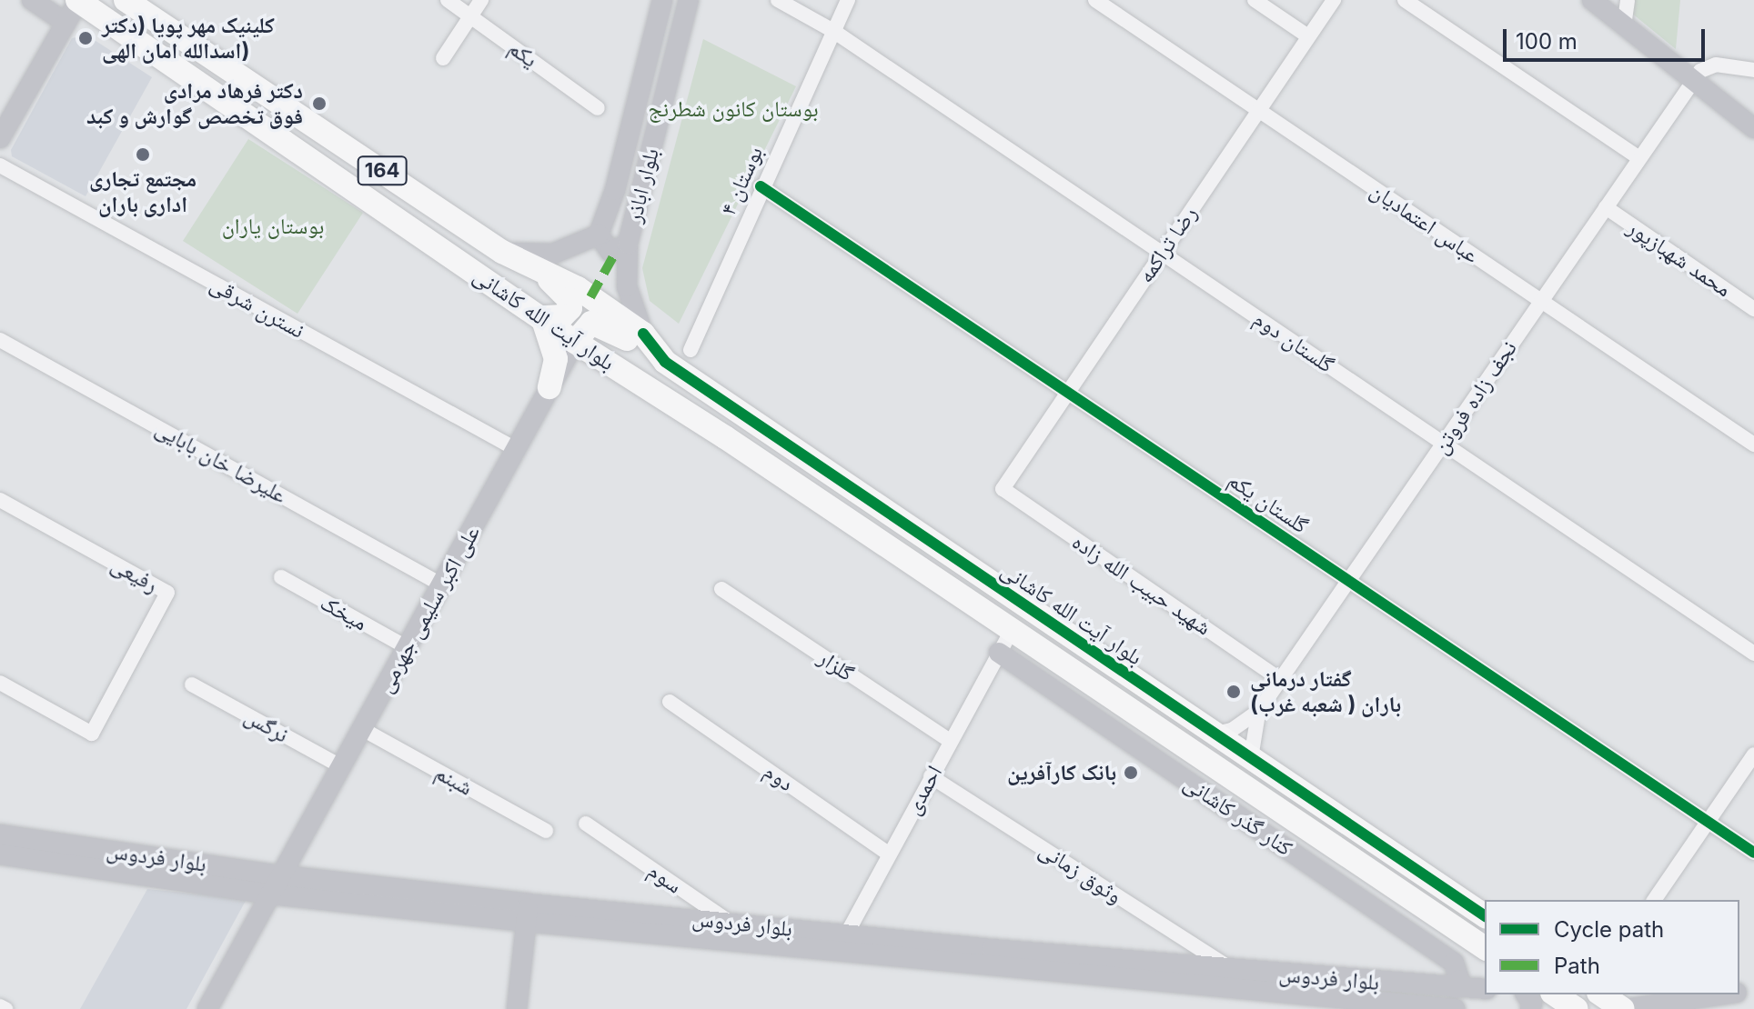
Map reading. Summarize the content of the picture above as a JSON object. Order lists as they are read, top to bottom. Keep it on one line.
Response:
{"streets":{"main road":["164","بلوار اباذر","بلوار آیت الله کاشانی","علی اکبر سلیمی جهرمی","کنار گذر کاشانی","بلوار فردوس"],"street":["یکم","بوستان ۴","عباس اعتمادیان","رضا تراکمه","محمد شهبازپور","نسترن شرقی","گلستان دوم","نجف زاده فروتن","علیرضا خان بابایی","گلستان یکم","رفیعی","شهید حبیب الله زاده","میخک","گلزار","نرگس","دوم","شبنم","احمدی","وثوق زمانی","سوم"]},"crossings":[["بوستان ۴","گلستان دوم"],["بوستان ۴","گلستان یکم"],["بلوار اباذر","بلوار آیت الله کاشانی"],["عباس اعتمادیان","رضا تراکمه"],["عباس اعتمادیان","نجف زاده فروتن"],["رضا تراکمه","گلستان دوم"],["رضا تراکمه","گلستان یکم"],["رضا تراکمه","شهید حبیب الله زاده"],["محمد شهبازپور","نجف زاده فروتن"],["نسترن شرقی","علی اکبر سلیمی جهرمی"],["بلوار آیت الله کاشانی","نجف زاده فروتن"],["بلوار آیت الله کاشانی","علی اکبر سلیمی جهرمی"],["بلوار آیت الله کاشانی","احمدی"],["گلستان دوم","نجف زاده فروتن"],["نجف زاده فروتن","گلستان یکم"],["نجف زاده فروتن","شهید حبیب الله زاده"],["علیرضا خان بابایی","علی اکبر سلیمی جهرمی"],["علی اکبر سلیمی جهرمی","میخک"],["علی اکبر سلیمی جهرمی","نرگس"],["علی اکبر سلیمی جهرمی","شبنم"],["علی اکبر سلیمی جهرمی","بلوار فردوس"],["گلزار","احمدی"],["دوم","احمدی"],["احمدی","کنار گذر کاشانی"],["احمدی","بلوار فردوس"],["احمدی","وثوق زمانی"],["کنار گذر کاشانی","بلوار فردوس"],["بلوار فردوس","وثوق زمانی"],["بلوار فردوس","سوم"]],"parks":["بوستان کانون شطرنج","بوستان یاران"],"places":["کلینیک مهر پویا (دکتر اسدالله امان الهی)","دکتر فرهاد مرادی فوق تخصص گوارش و کبد","مجتمع تجاری اداری باران","گفتار درمانی باران ( شعبه غرب)","بانک کارآفرین"],"legend":["Cycle path","Path"],"scale_bar":"100 m"}
